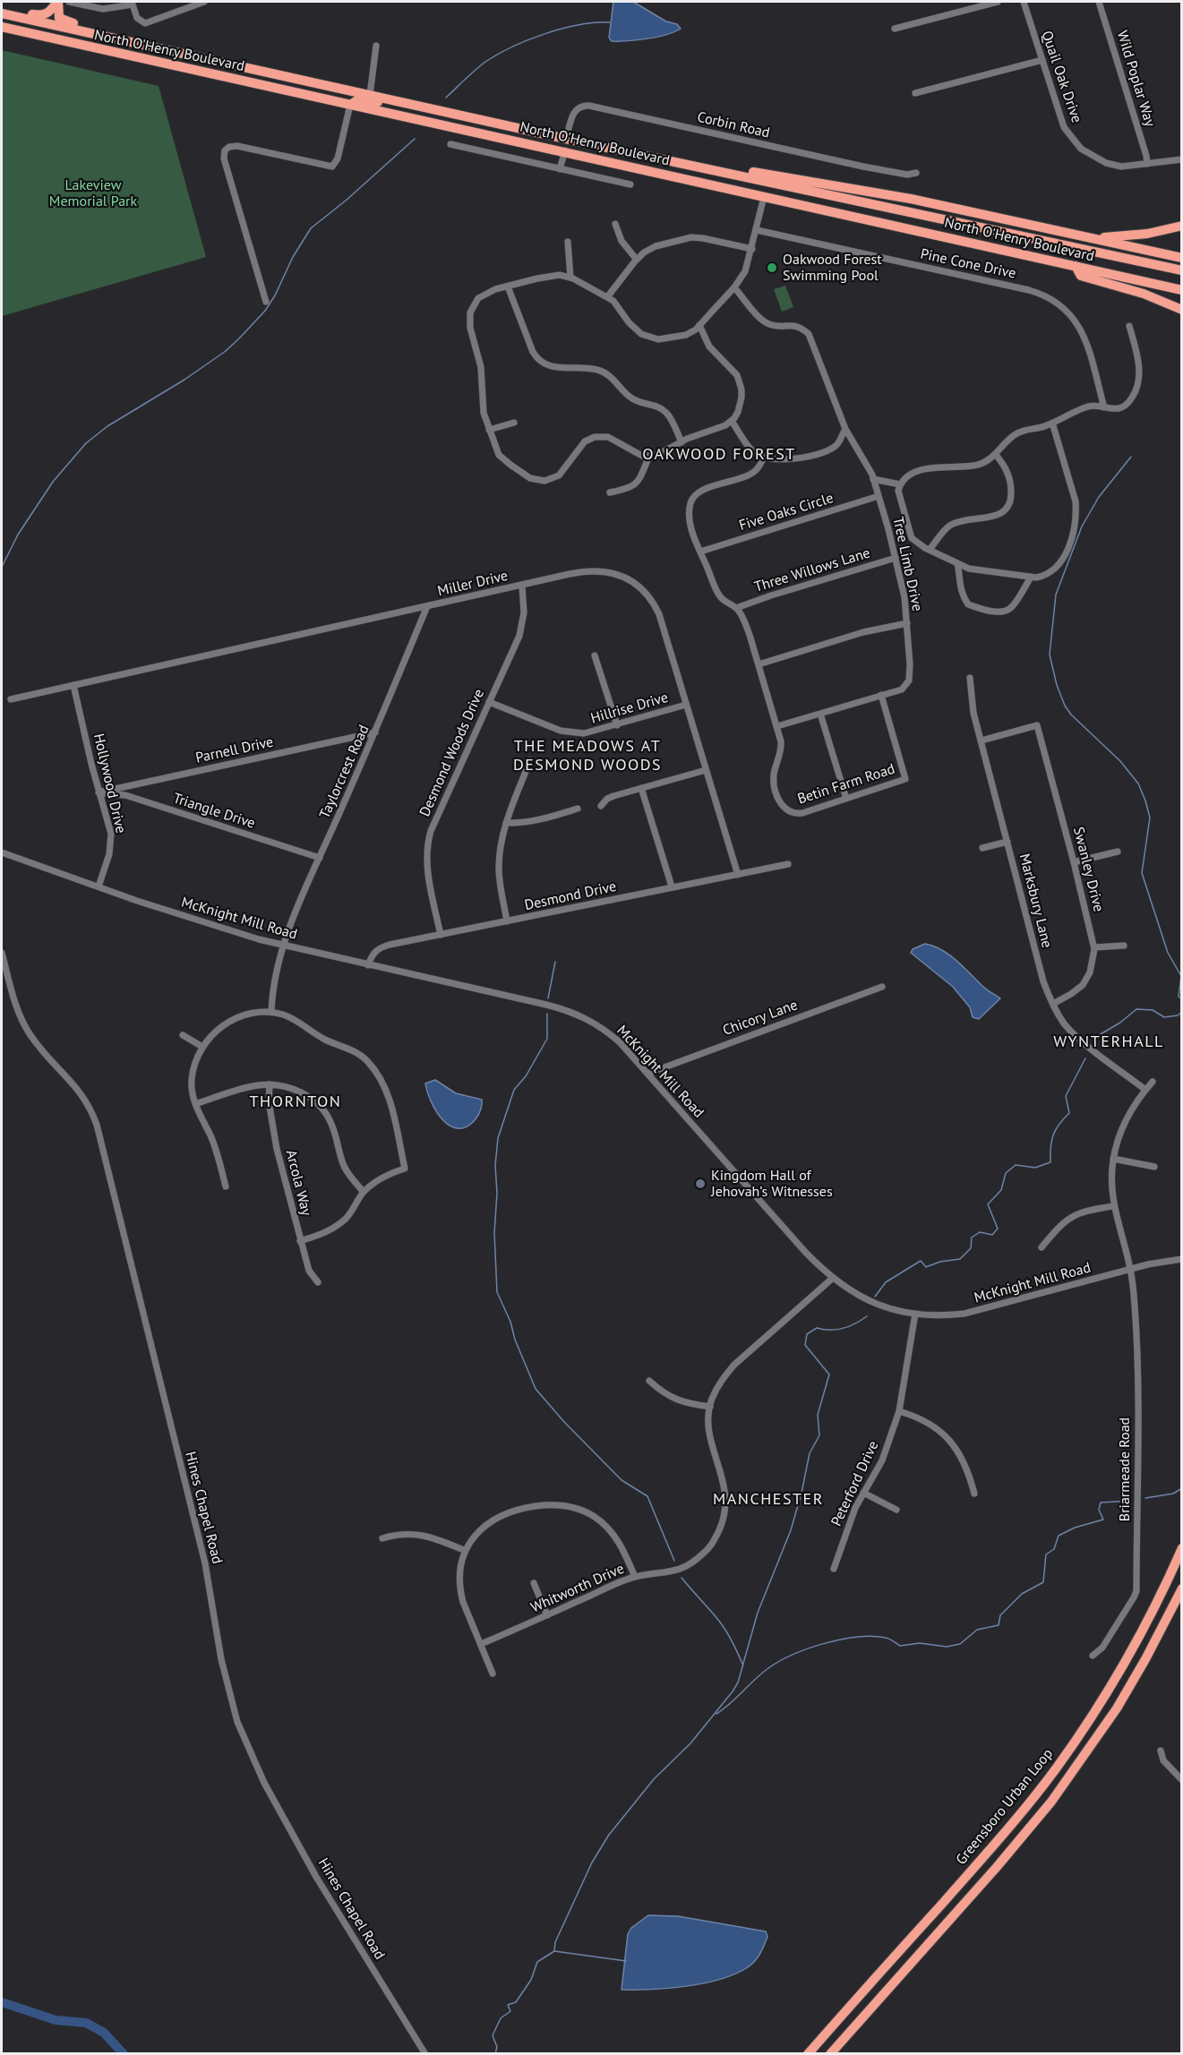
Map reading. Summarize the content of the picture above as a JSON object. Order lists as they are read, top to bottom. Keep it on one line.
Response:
{"streets":{"highway":["North O'Henry Boulevard","Greensboro Urban Loop"],"street":["Quail Oak Drive","Wild Poplar Way","Corbin Road","Pine Cone Drive","Five Oaks Circle","Tree Limb Drive","Three Willows Lane","Miller Drive","Hillrise Drive","Parnell Drive","Desmond Woods Drive","Taylorcrest Road","Hollywood Drive","Betin Farm Road","Triangle Drive","Swanley Drive","Desmond Drive","Marksbury Lane","McKnight Mill Road","Chicory Lane","Arcola Way","Briarmeade Road","Peterford Drive","Hines Chapel Road","Whitworth Drive"]},"crossings":[["North O'Henry Boulevard","Corbin Road"],["Quail Oak Drive","Wild Poplar Way"],["Five Oaks Circle","Tree Limb Drive"],["Tree Limb Drive","Three Willows Lane"],["Tree Limb Drive","Betin Farm Road"],["Three Willows Lane","Betin Farm Road"],["Miller Drive","Hillrise Drive"],["Miller Drive","Desmond Woods Drive"],["Miller Drive","Taylorcrest Road"],["Miller Drive","Hollywood Drive"],["Miller Drive","Desmond Drive"],["Hillrise Drive","Desmond Woods Drive"],["Parnell Drive","Taylorcrest Road"],["Parnell Drive","Hollywood Drive"],["Parnell Drive","Triangle Drive"],["Desmond Woods Drive","Desmond Drive"],["Taylorcrest Road","Triangle Drive"],["Taylorcrest Road","McKnight Mill Road"],["Hollywood Drive","Triangle Drive"],["Hollywood Drive","McKnight Mill Road"],["Swanley Drive","Marksbury Lane"],["Desmond Drive","McKnight Mill Road"],["Marksbury Lane","Briarmeade Road"],["McKnight Mill Road","Chicory Lane"],["McKnight Mill Road","Briarmeade Road"],["McKnight Mill Road","Peterford Drive"],["McKnight Mill Road","Whitworth Drive"]],"districts":["OAKWOOD FOREST","THE MEADOWS AT DESMOND WOODS","WYNTERHALL","THORNTON","MANCHESTER"],"parks":["Lakeview Memorial Park"],"places":["Oakwood Forest Swimming Pool","Kingdom Hall of Jehovah’s Witnesses"]}
